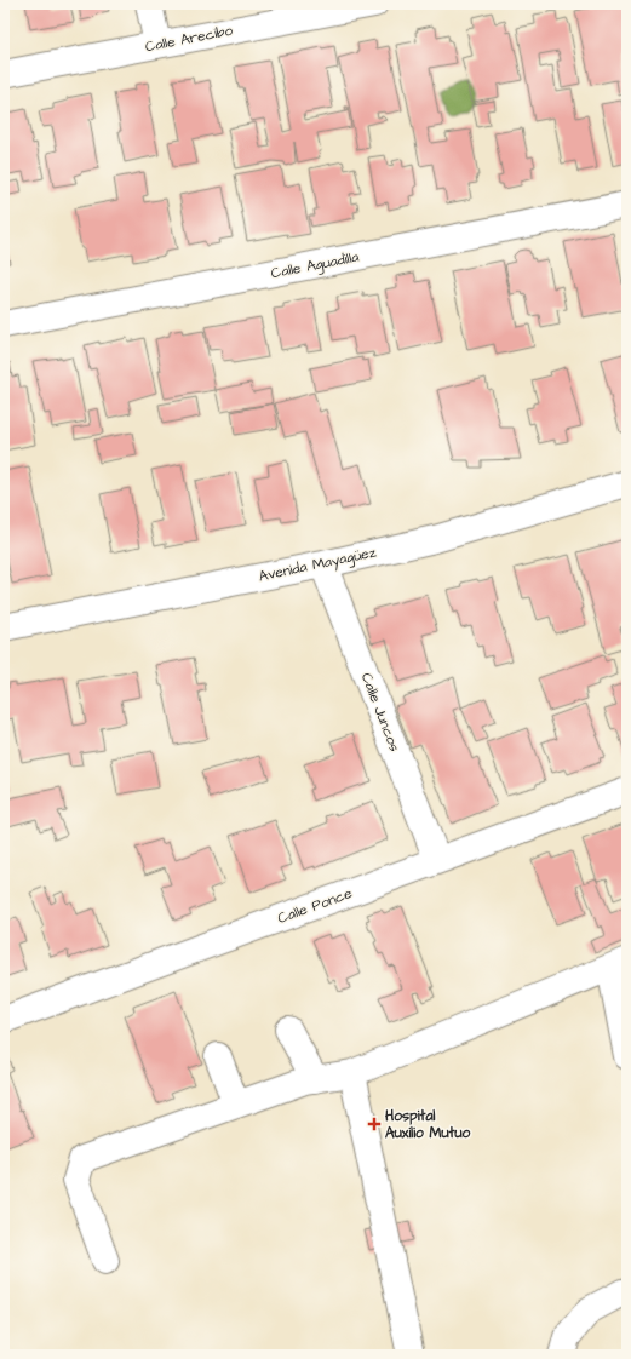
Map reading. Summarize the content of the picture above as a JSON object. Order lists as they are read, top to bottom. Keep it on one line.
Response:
{"streets":{"street":["Calle Arecibo","Calle Aguadilla","Avenida Mayagüez","Calle Juncos","Calle Ponce"]},"crossings":[["Avenida Mayagüez","Calle Juncos"],["Calle Juncos","Calle Ponce"]],"places":{"health":["Hospital Auxilio Mutuo"]}}
